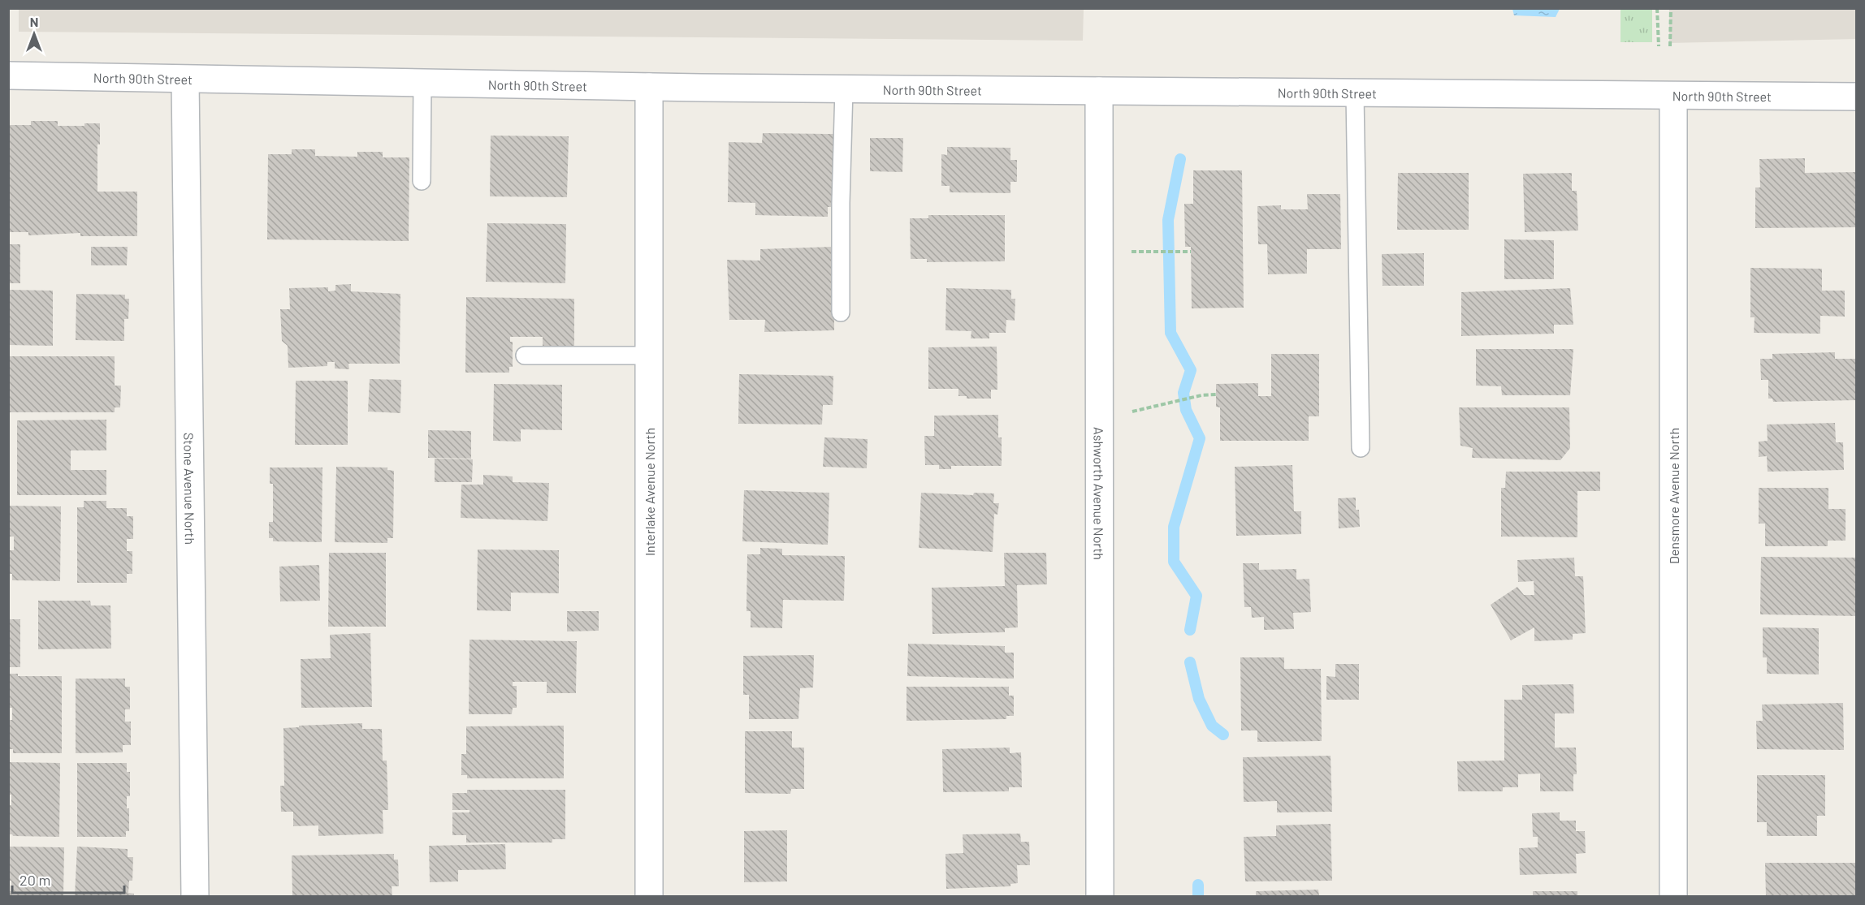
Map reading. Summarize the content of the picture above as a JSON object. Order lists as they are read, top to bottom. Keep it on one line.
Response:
{"streets":{"street":["North 90th Street","Stone Avenue North","Interlake Avenue North","Ashworth Avenue North","Densmore Avenue North"]},"crossings":[["North 90th Street","Stone Avenue North"],["North 90th Street","Interlake Avenue North"],["North 90th Street","Ashworth Avenue North"],["North 90th Street","Densmore Avenue North"]],"scale_bar":"20 m","north":"top"}
